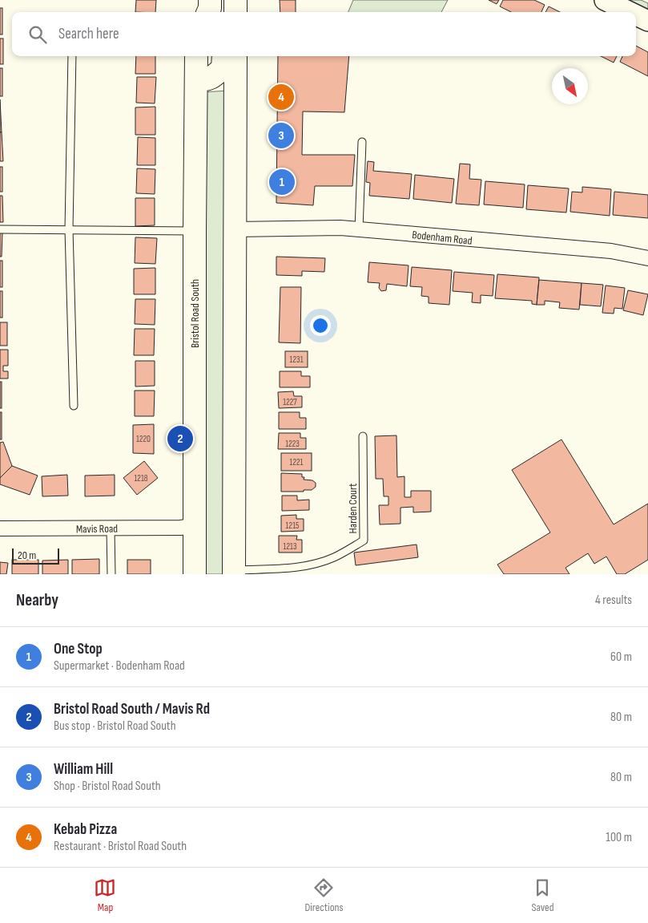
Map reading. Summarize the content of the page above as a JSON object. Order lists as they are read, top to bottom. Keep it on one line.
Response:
{"streets":{"highway":["Bristol Road South"],"street":["Bodenham Road","Mavis Road"],"lane":["Harden Court"]},"crossings":[["Bristol Road South","Mavis Road"]],"house_numbers":["1231","1227","1220","1223","1221","1218","1215","1213"],"scale_bar":"20 m","north":"bottom right","page":{"search":"Search here","pins":["4","3","1","2"],"scale":"20 m","heading":["Nearby","4 results"],"list":[{"mark":"1","name":"One Stop","note":"Supermarket · Bodenham Road","value":"60 m"},{"mark":"2","name":"Bristol Road South / Mavis Rd","note":"Bus stop · Bristol Road South","value":"80 m"},{"mark":"3","name":"William Hill","note":"Shop · Bristol Road South","value":"80 m"},{"mark":"4","name":"Kebab Pizza","note":"Restaurant · Bristol Road South","value":"100 m"}],"nav":["Map","Directions","Saved"]}}
